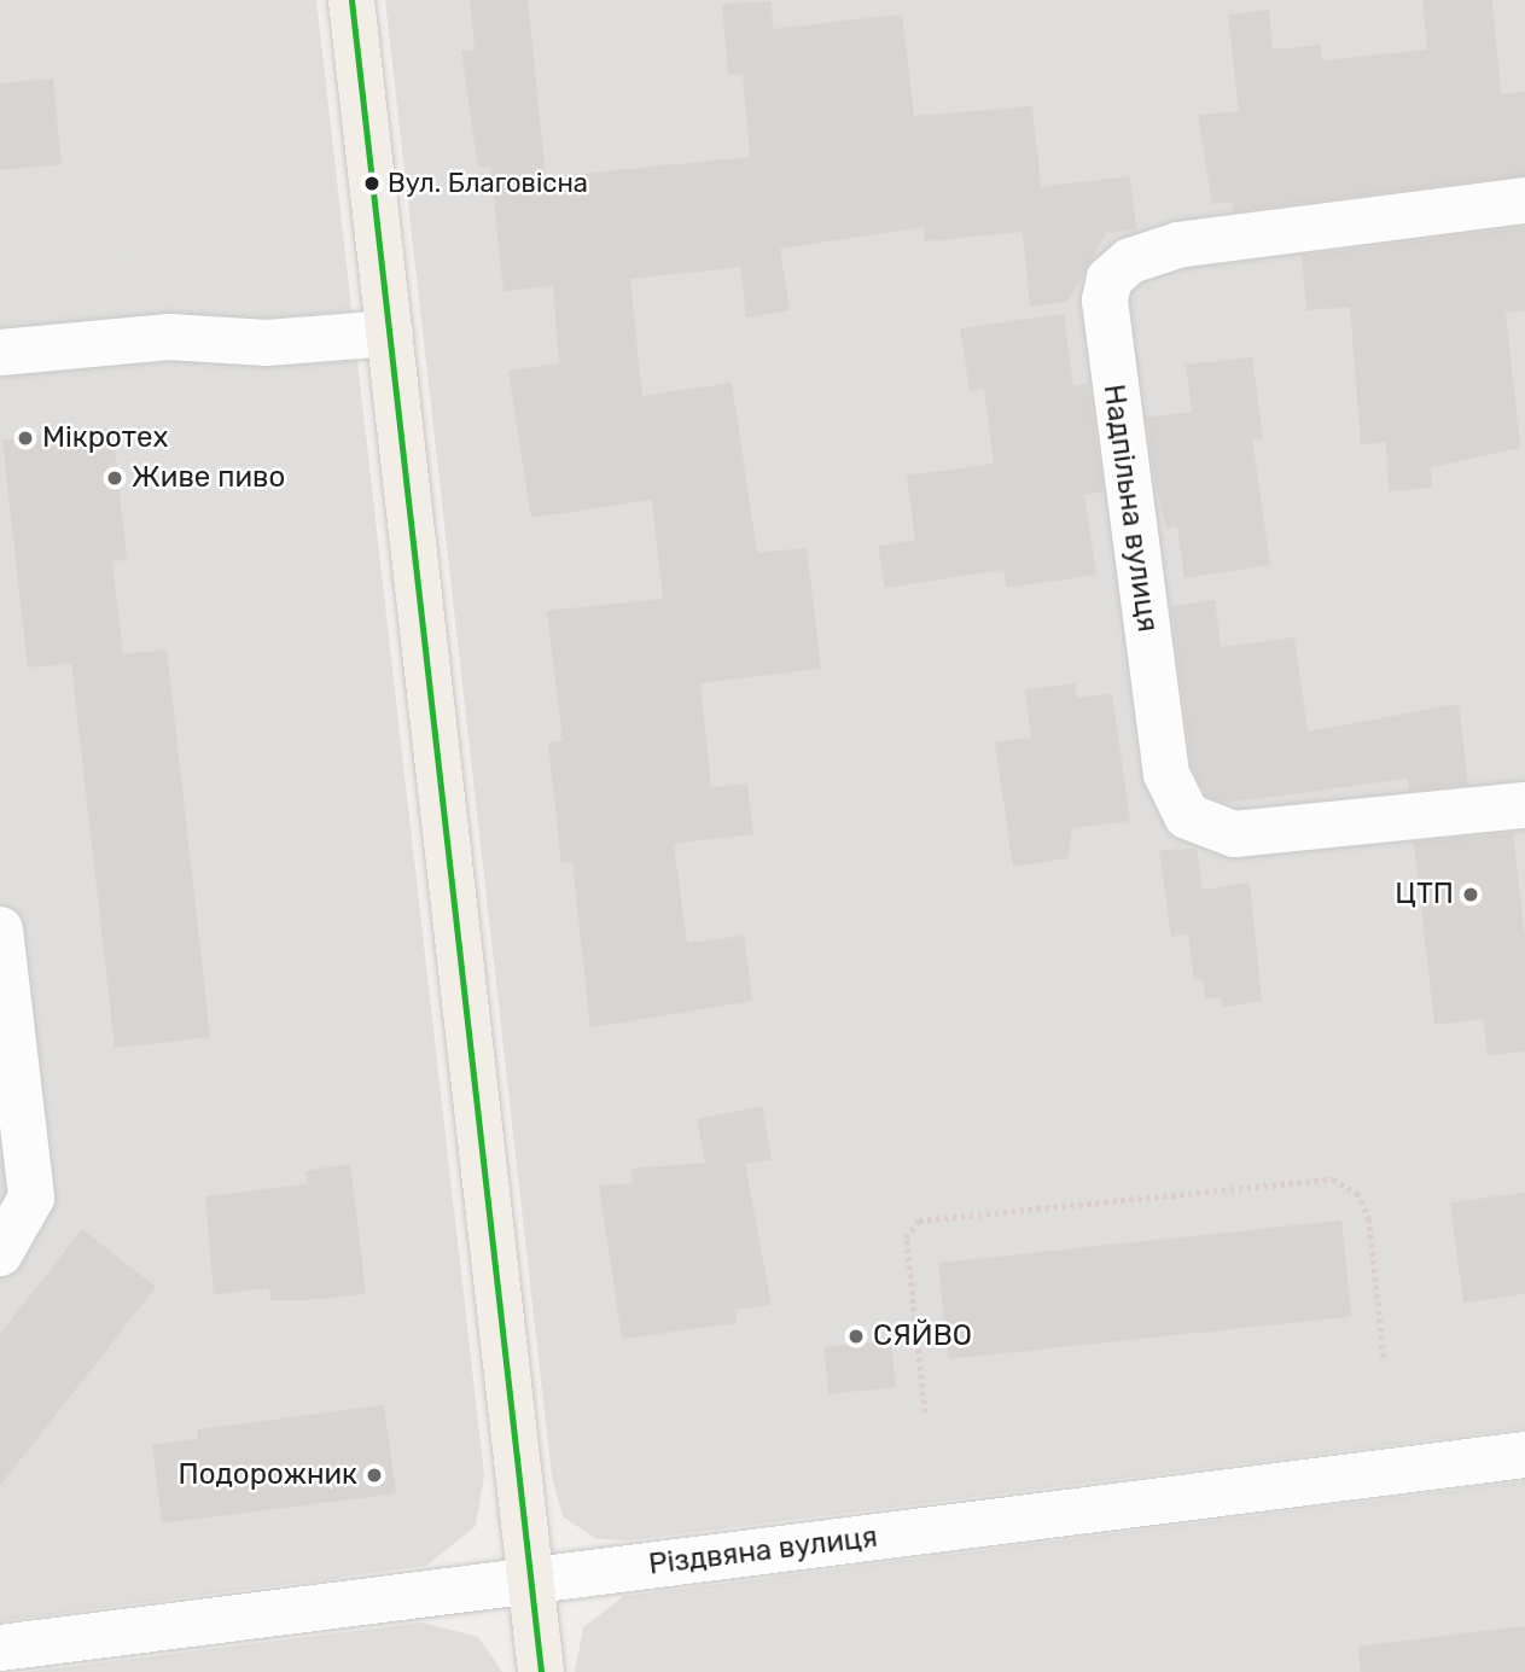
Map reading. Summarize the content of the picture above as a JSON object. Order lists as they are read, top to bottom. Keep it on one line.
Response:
{"streets":{"street":["Надпільна вулиця","Різдвяна вулиця"]},"places":["Вул. Благовісна","Мiкротех","Живе пиво","ЦТП","СЯЙВО","Подорожник"]}
